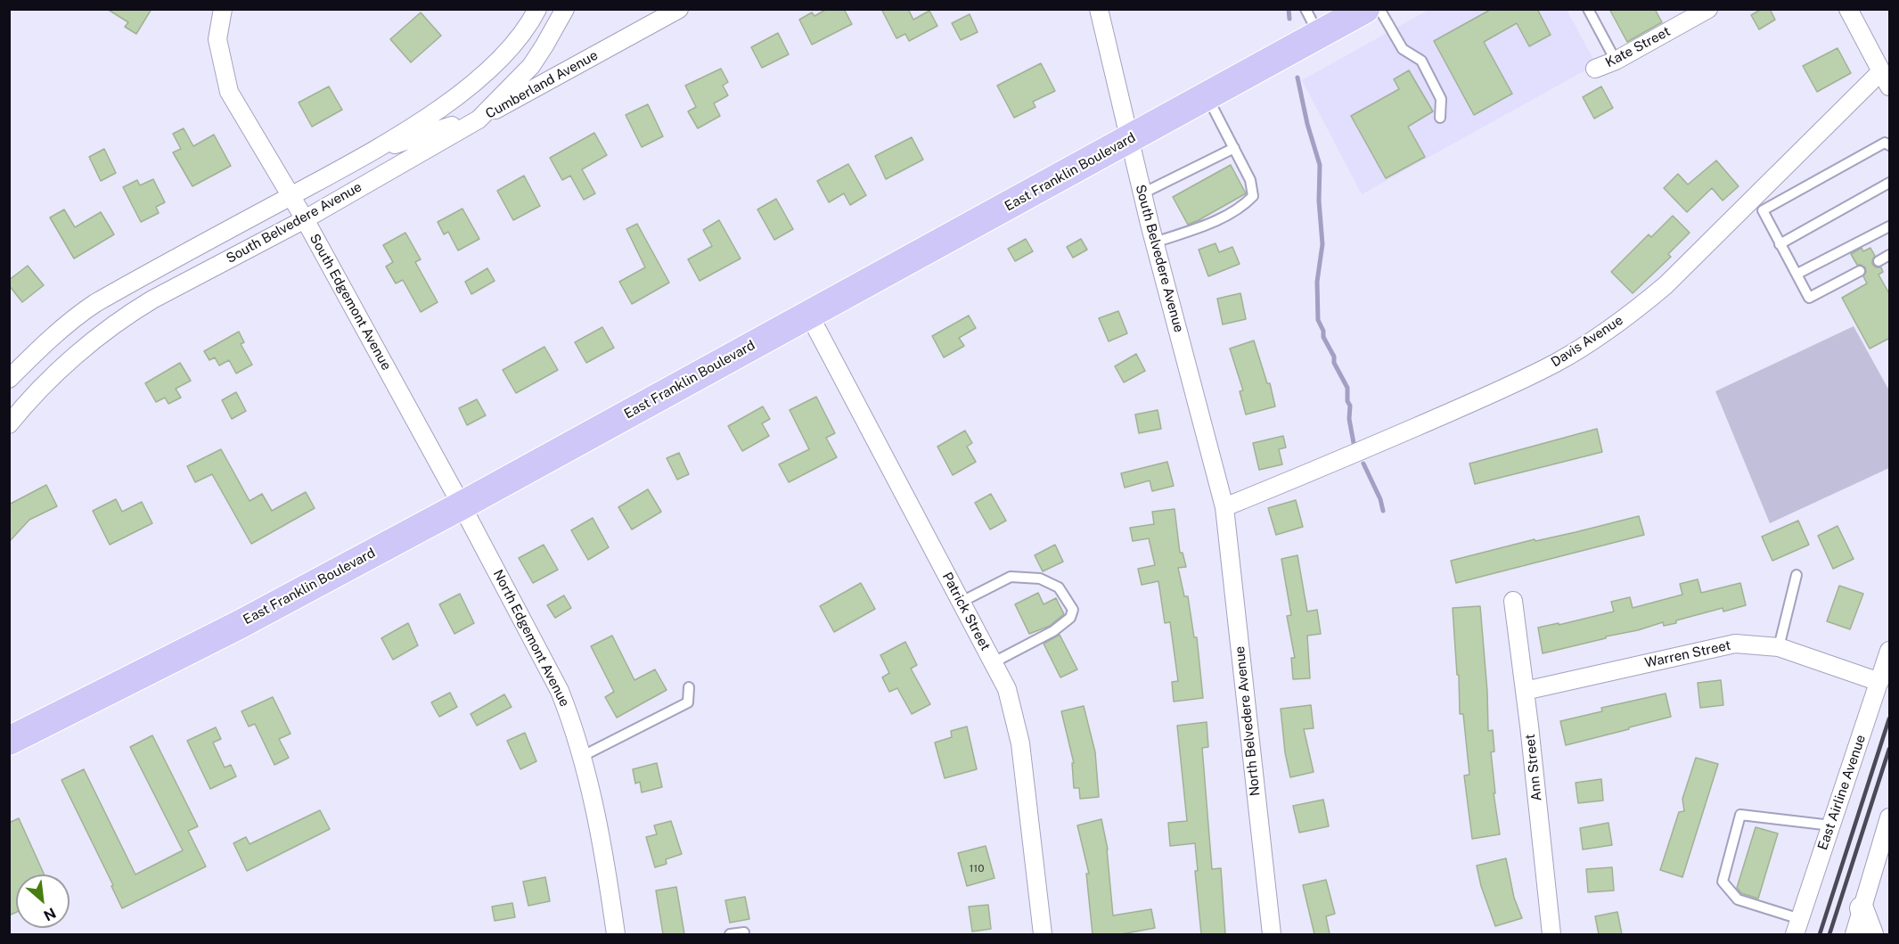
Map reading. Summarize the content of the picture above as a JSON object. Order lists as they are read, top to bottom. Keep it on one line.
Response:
{"streets":{"main road":["East Franklin Boulevard"],"street":["Kate Street","Cumberland Avenue","South Belvedere Avenue","South Edgemont Avenue","Davis Avenue","Patrick Street","North Edgemont Avenue","Warren Street","North Belvedere Avenue","Ann Street","East Airline Avenue"]},"crossings":[["Cumberland Avenue","South Belvedere Avenue"],["East Franklin Boulevard","South Belvedere Avenue"],["East Franklin Boulevard","South Edgemont Avenue"],["East Franklin Boulevard","Patrick Street"],["East Franklin Boulevard","North Edgemont Avenue"],["South Belvedere Avenue","South Edgemont Avenue"],["South Belvedere Avenue","Davis Avenue"],["South Belvedere Avenue","North Belvedere Avenue"],["South Edgemont Avenue","North Edgemont Avenue"],["Davis Avenue","North Belvedere Avenue"],["Warren Street","Ann Street"],["Warren Street","East Airline Avenue"]],"house_numbers":["110"],"north":"bottom right"}
